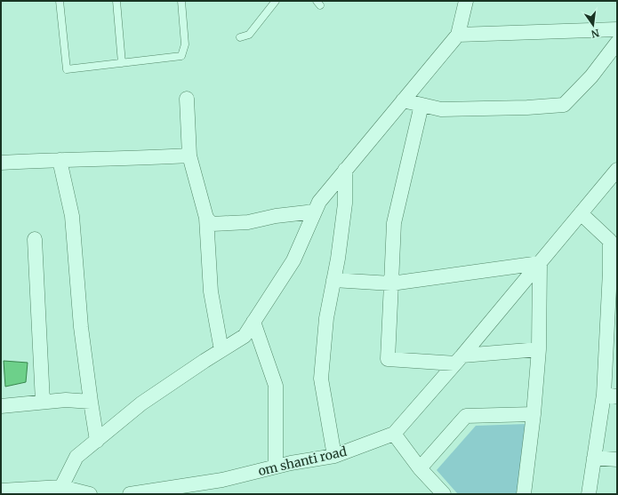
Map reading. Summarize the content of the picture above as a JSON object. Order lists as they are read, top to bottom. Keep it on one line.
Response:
{"streets":{"street":["om shanti road"]},"north":"bottom"}
